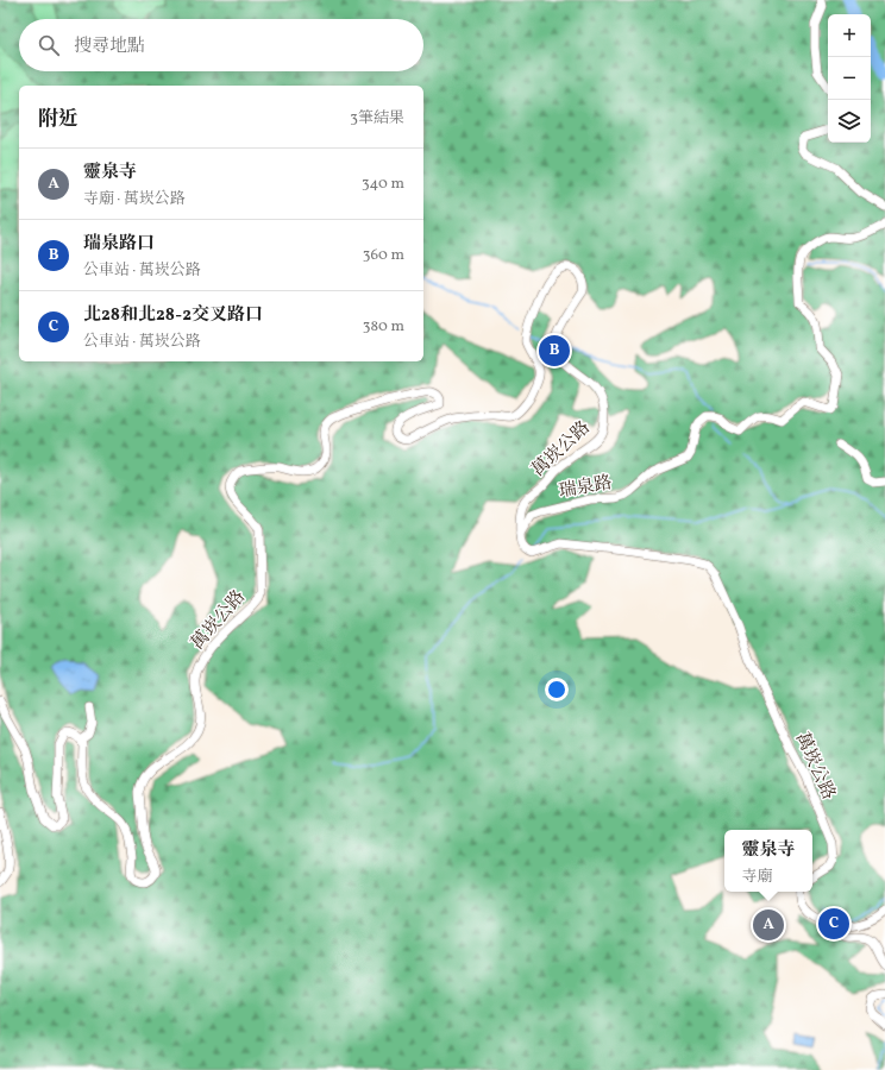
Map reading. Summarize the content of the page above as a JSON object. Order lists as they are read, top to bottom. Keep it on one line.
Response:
{"streets":{"street":["萬崁公路","瑞泉路"]},"crossings":[["萬崁公路","瑞泉路"]],"page":{"map_buttons":["+","−"],"search":"搜尋地點","heading":["附近","3筆結果"],"list":[{"mark":"A","name":"靈泉寺","note":"寺廟 · 萬崁公路","value":"340 m"},{"mark":"B","name":"瑞泉路口","note":"公車站 · 萬崁公路","value":"360 m"},{"mark":"C","name":"北28和北28-2交叉路口","note":"公車站 · 萬崁公路","value":"380 m"}],"pins":["B","C","A"],"popup":["靈泉寺","寺廟"]}}
